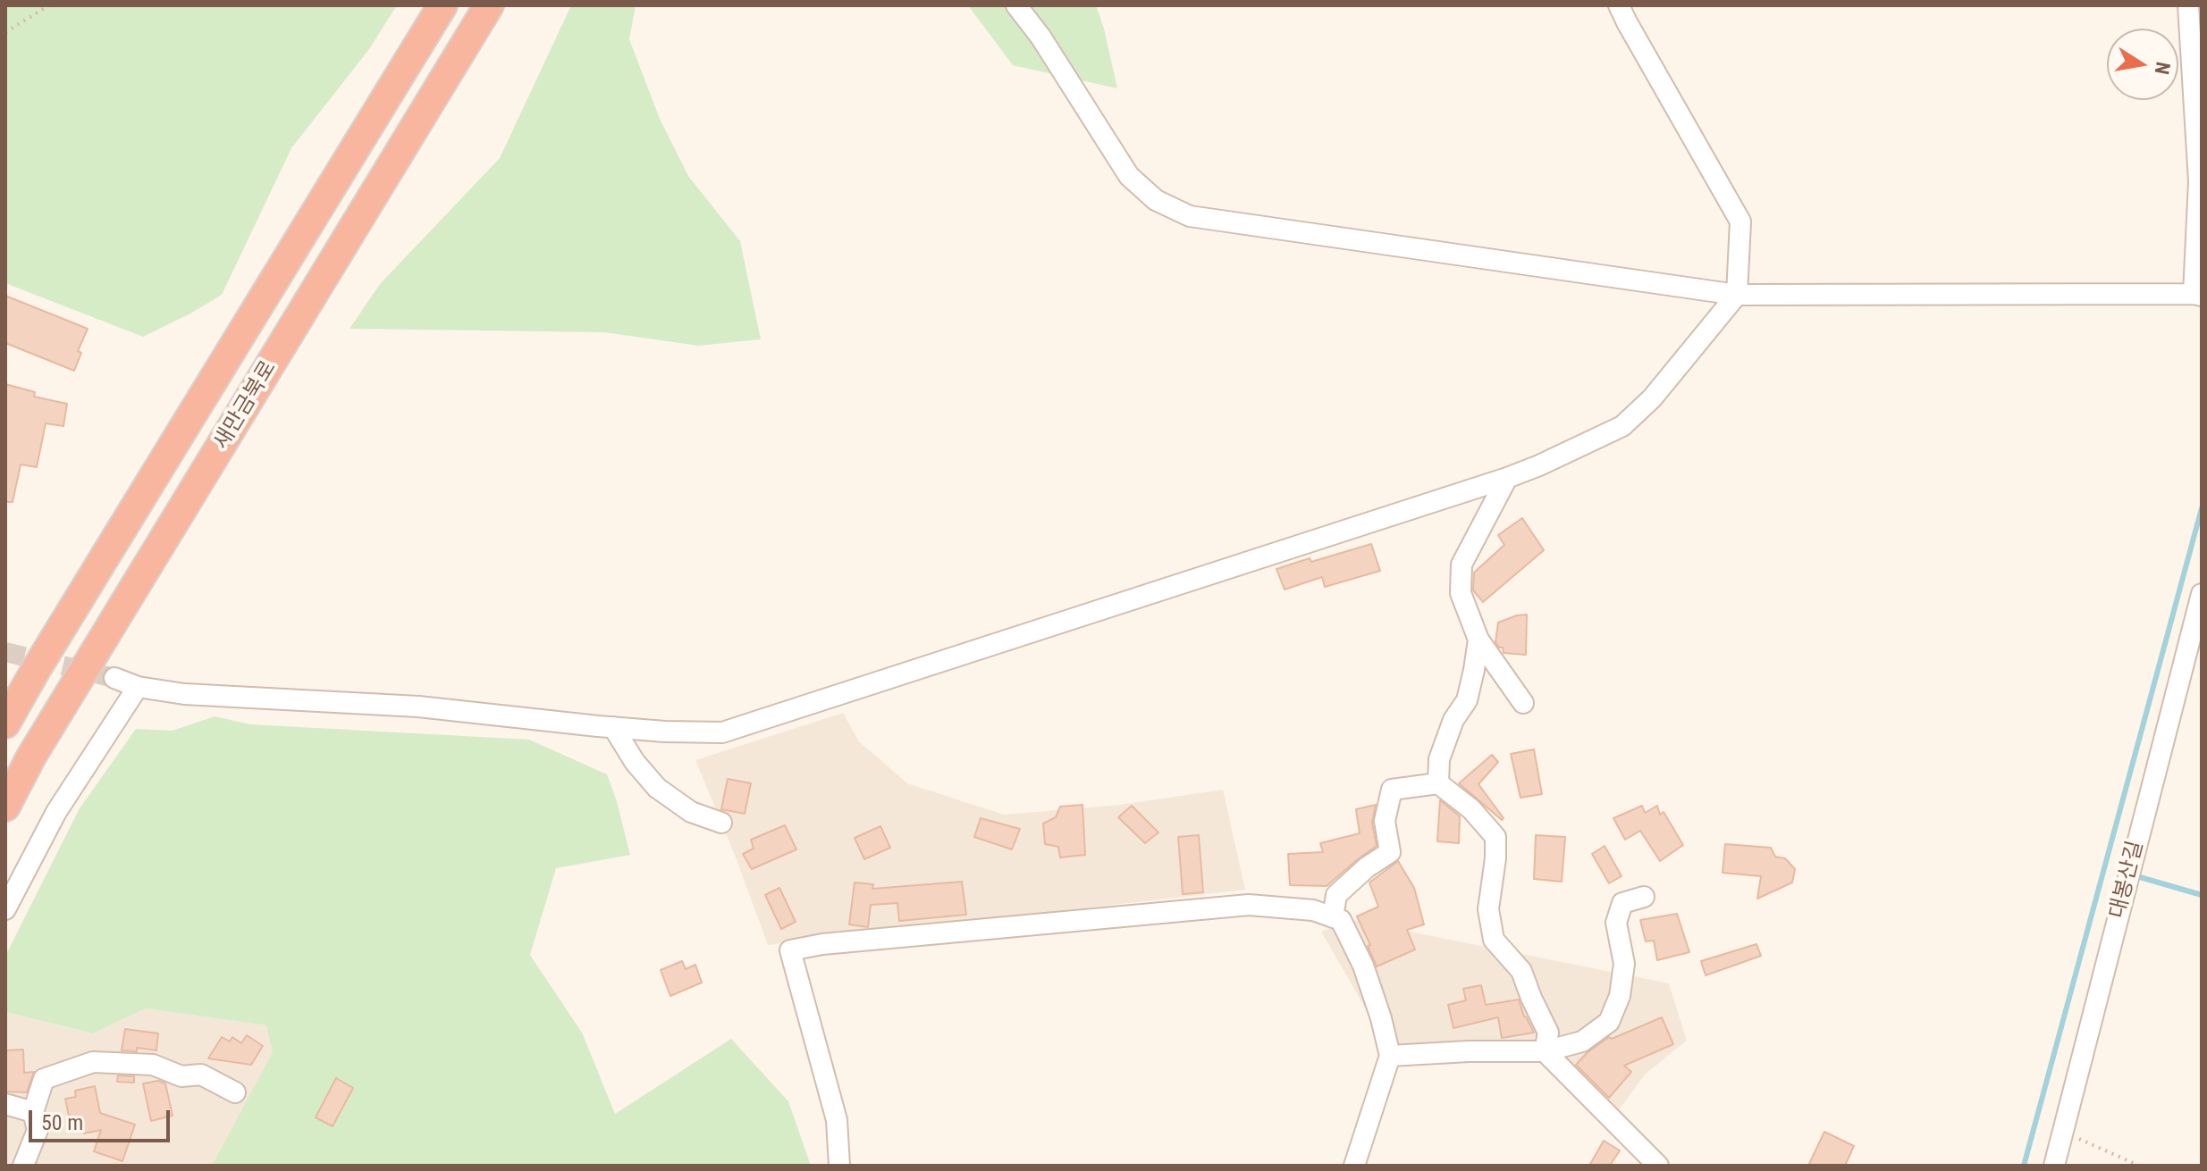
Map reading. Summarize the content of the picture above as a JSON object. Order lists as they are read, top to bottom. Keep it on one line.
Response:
{"streets":{"highway":["새만금북로"],"street":["대봉산길"]},"scale_bar":"50 m","north":"right"}
